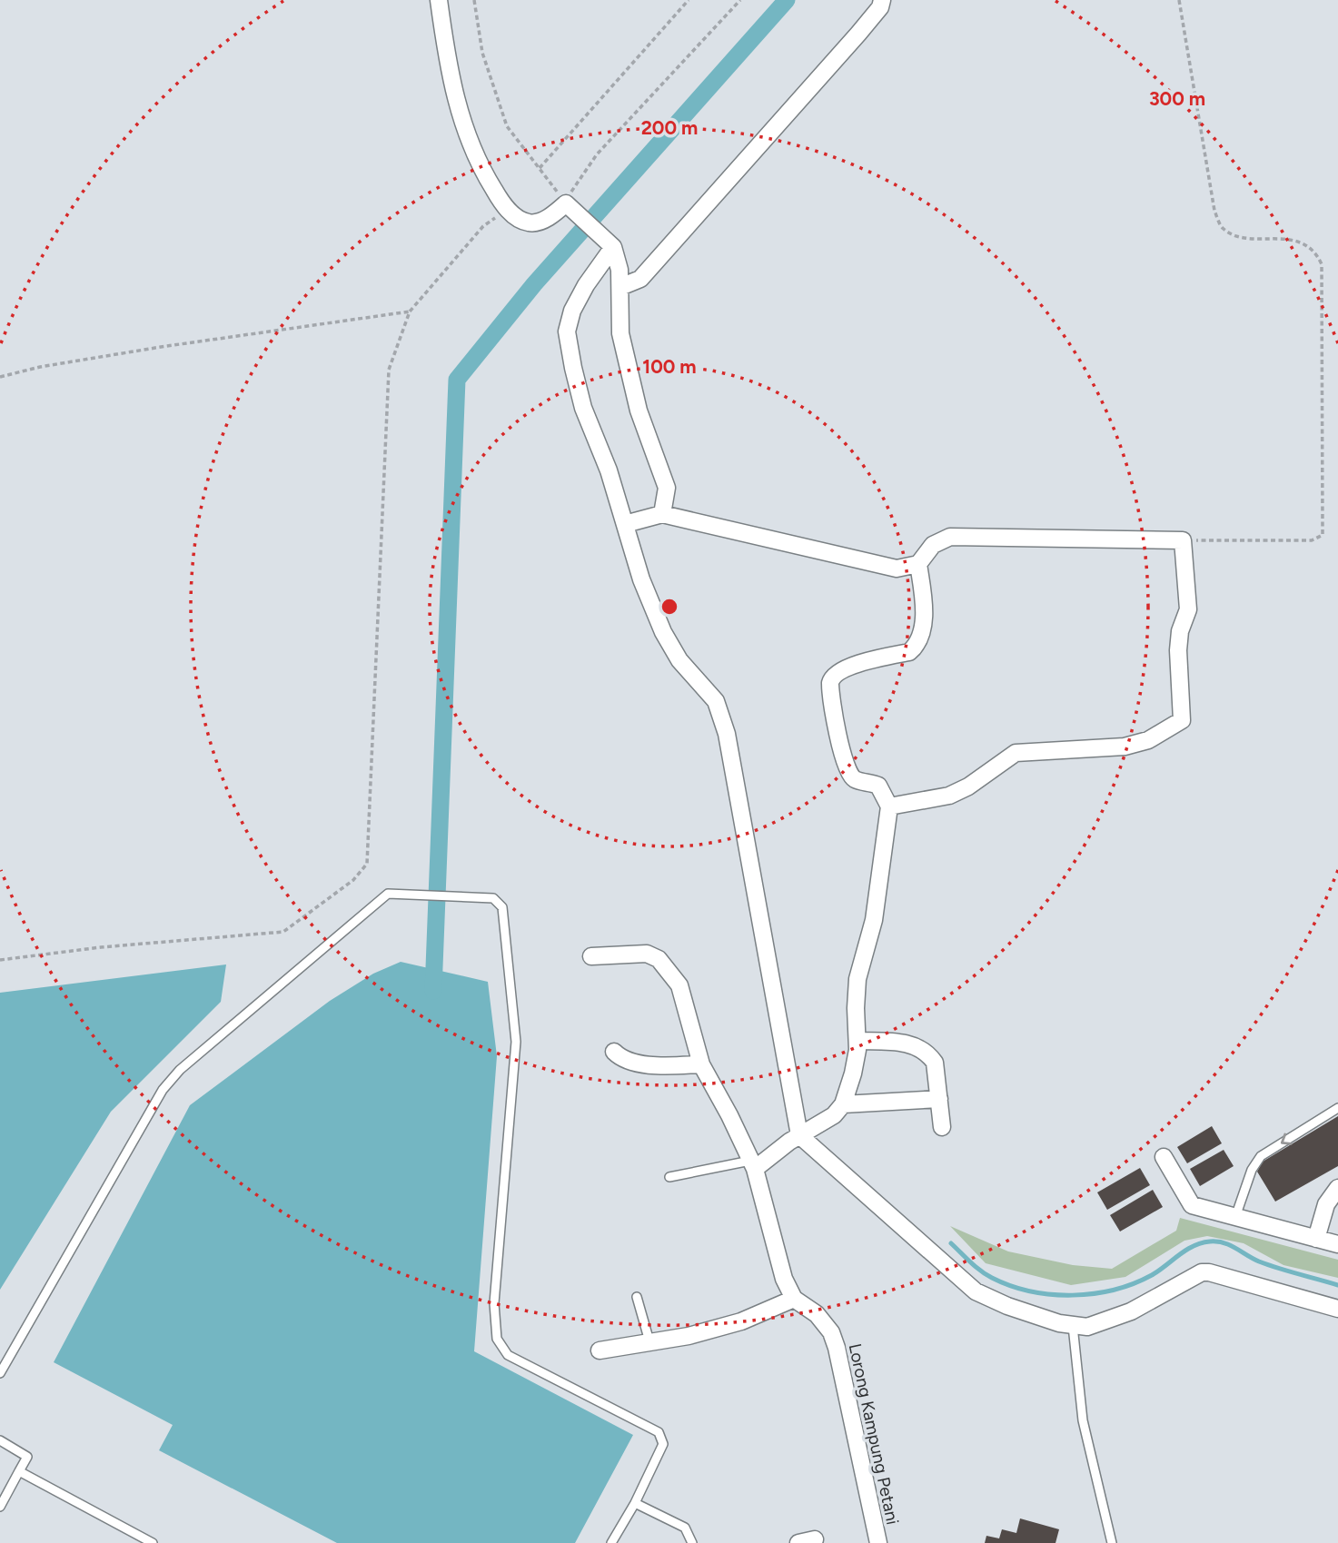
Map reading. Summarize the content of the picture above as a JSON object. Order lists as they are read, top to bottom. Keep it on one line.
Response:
{"streets":{"street":["Lorong Kampung Petani"]},"rings":["300 m","200 m","100 m"]}
